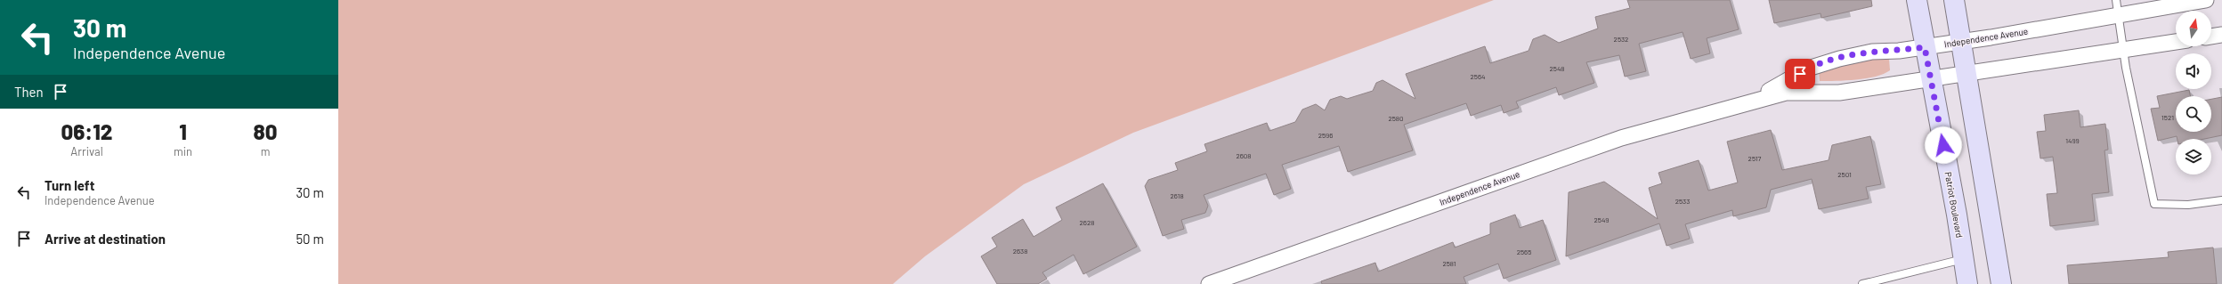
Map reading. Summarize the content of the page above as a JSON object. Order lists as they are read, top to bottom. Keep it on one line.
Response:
{"streets":{"main road":["Patriot Boulevard"],"street":["Independence Avenue"]},"crossings":[["Independence Avenue","Patriot Boulevard"]],"house_numbers":["2532","2548","2564","1521","2580","2596","1499","2608","2517","2501","2618","2533","2549","2628","2638","2565","2581"],"north":"top","page":{"turn":["30 m","Independence Avenue"],"then":"Then","eta":["06:12","Arrival","1","min","80","m"],"list":[{"name":"Turn left","note":"Independence Avenue","value":"30 m"},{"name":"Arrive at destination","value":"50 m"}]}}
